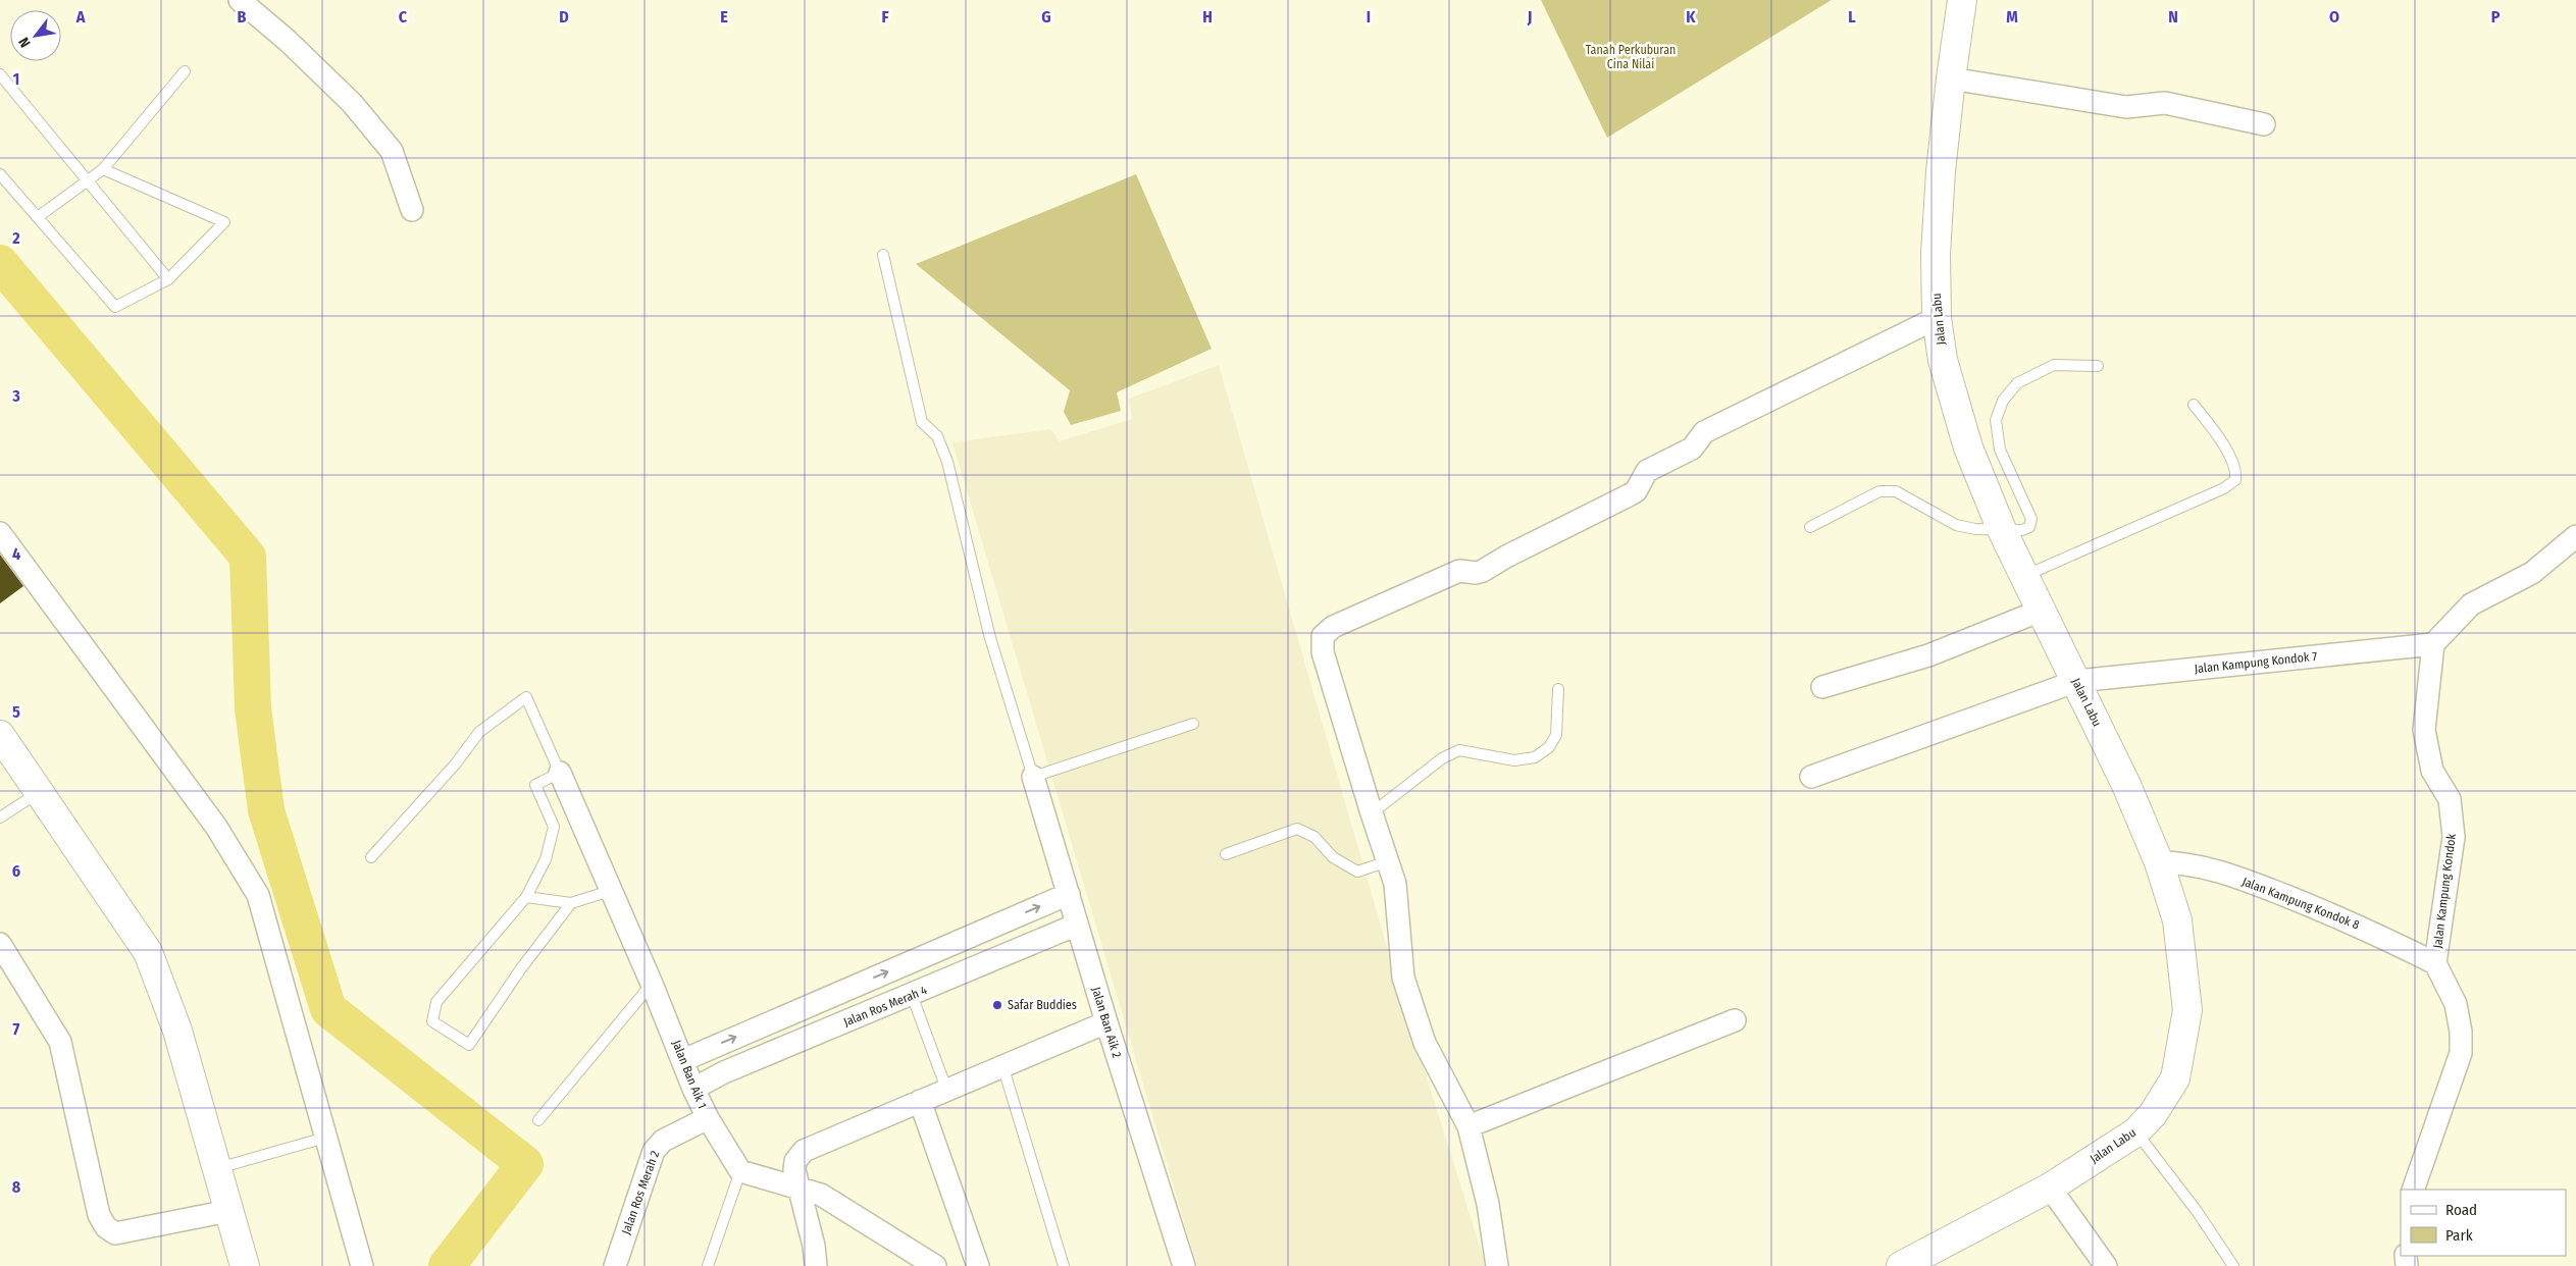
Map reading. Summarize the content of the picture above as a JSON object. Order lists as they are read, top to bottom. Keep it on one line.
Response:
{"streets":{"main road":["Jalan Labu"],"street":["Jalan Kampung Kondok 7","Jalan Kampung Kondok","Jalan Kampung Kondok 8","Jalan Ros Merah 4","Jalan Ban Aik 2","Jalan Ban Aik 1","Jalan Ros Merah 2"]},"crossings":[["Jalan Labu","Jalan Kampung Kondok 7"],["Jalan Labu","Jalan Kampung Kondok 8"],["Jalan Kampung Kondok 7","Jalan Kampung Kondok"],["Jalan Kampung Kondok","Jalan Kampung Kondok 8"],["Jalan Ros Merah 4","Jalan Ban Aik 2"],["Jalan Ros Merah 4","Jalan Ban Aik 1"],["Jalan Ban Aik 1","Jalan Ros Merah 2"]],"parks":["Tanah Perkuburan Cina Nilai"],"places":["Safar Buddies"],"legend":["Road","Park"],"north":"bottom left","grid":{"columns":["A","B","C","D","E","F","G","H","I","J","K","L","M","N","O","P"],"rows":["1","2","3","4","5","6","7","8"]}}
